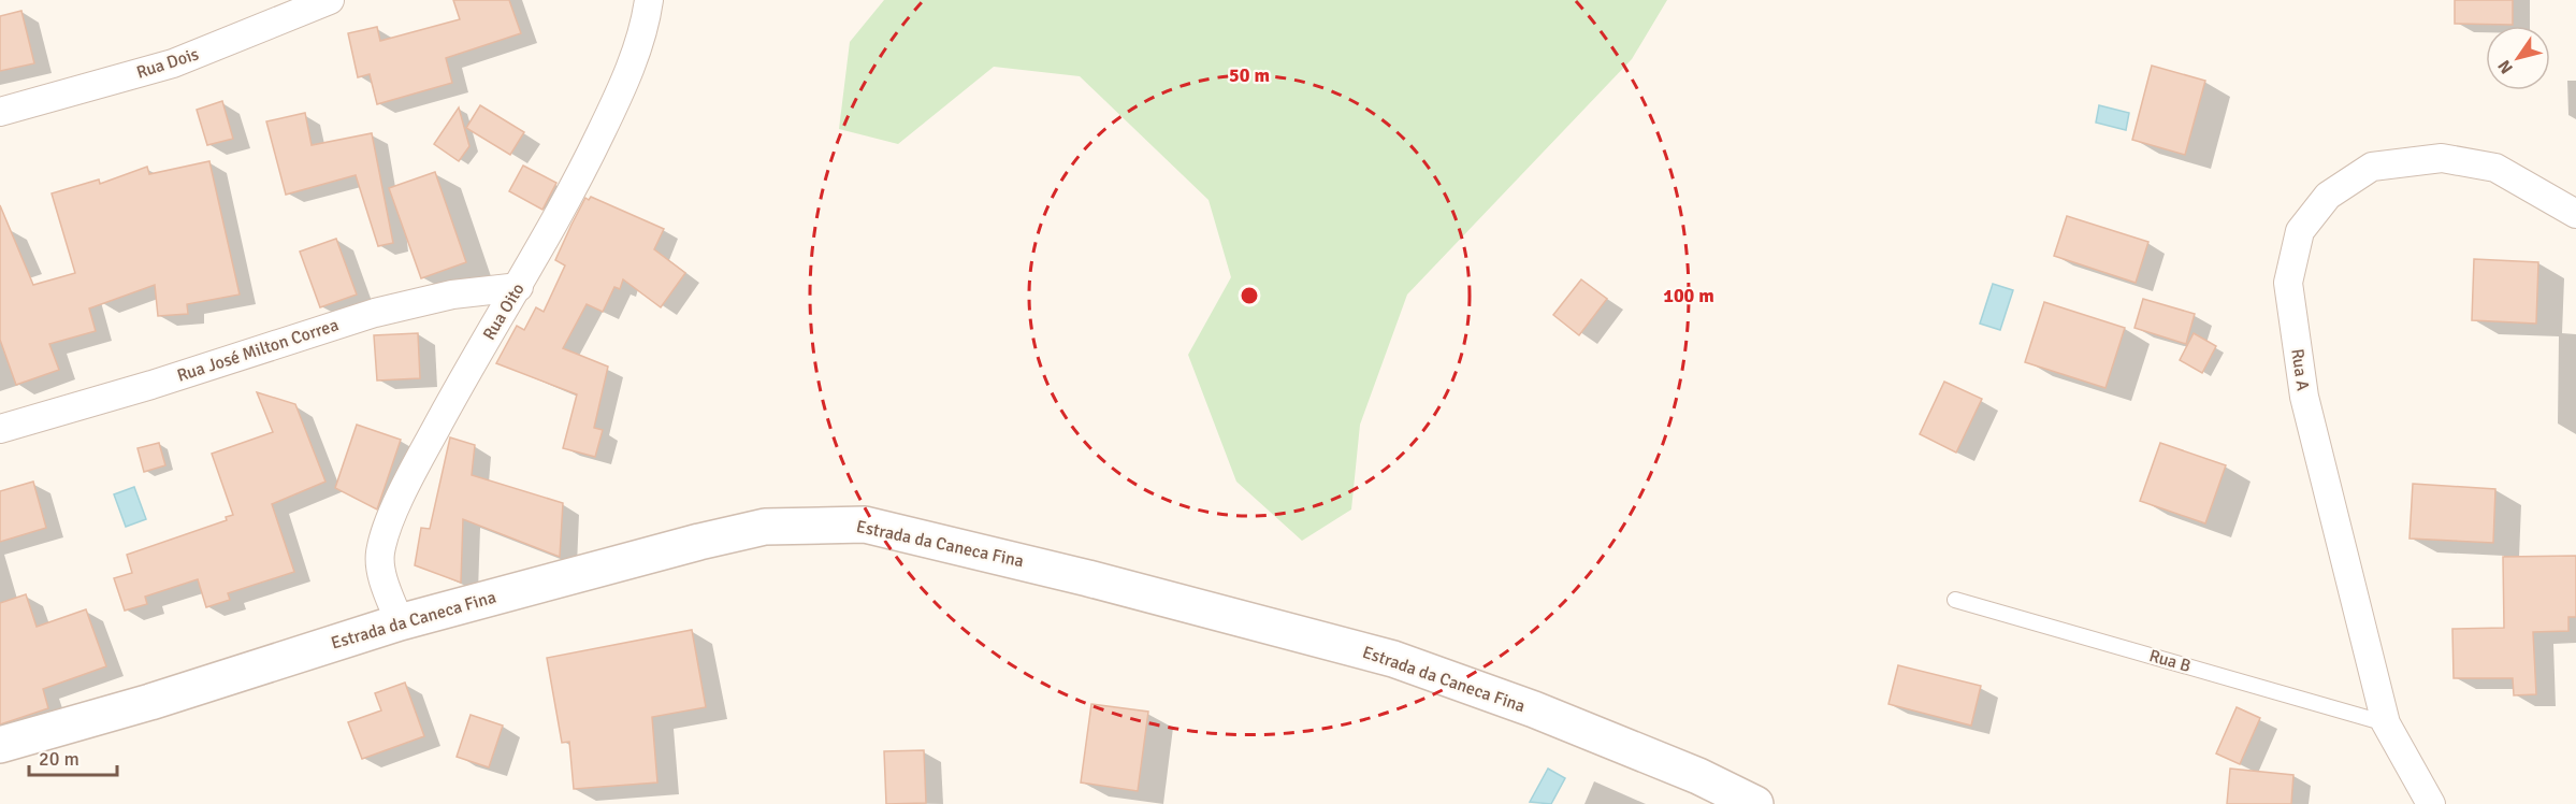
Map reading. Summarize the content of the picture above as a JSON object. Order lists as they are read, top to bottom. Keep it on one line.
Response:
{"streets":{"street":["Rua Dois","Rua Oito","Rua José Milton Correa","Rua A","Estrada da Caneca Fina"],"lane":["Rua B"]},"crossings":[["Rua Oito","Rua José Milton Correa"],["Rua Oito","Estrada da Caneca Fina"],["Rua A","Rua B"]],"scale_bar":"20 m","north":"bottom left","rings":["50 m","100 m"]}
